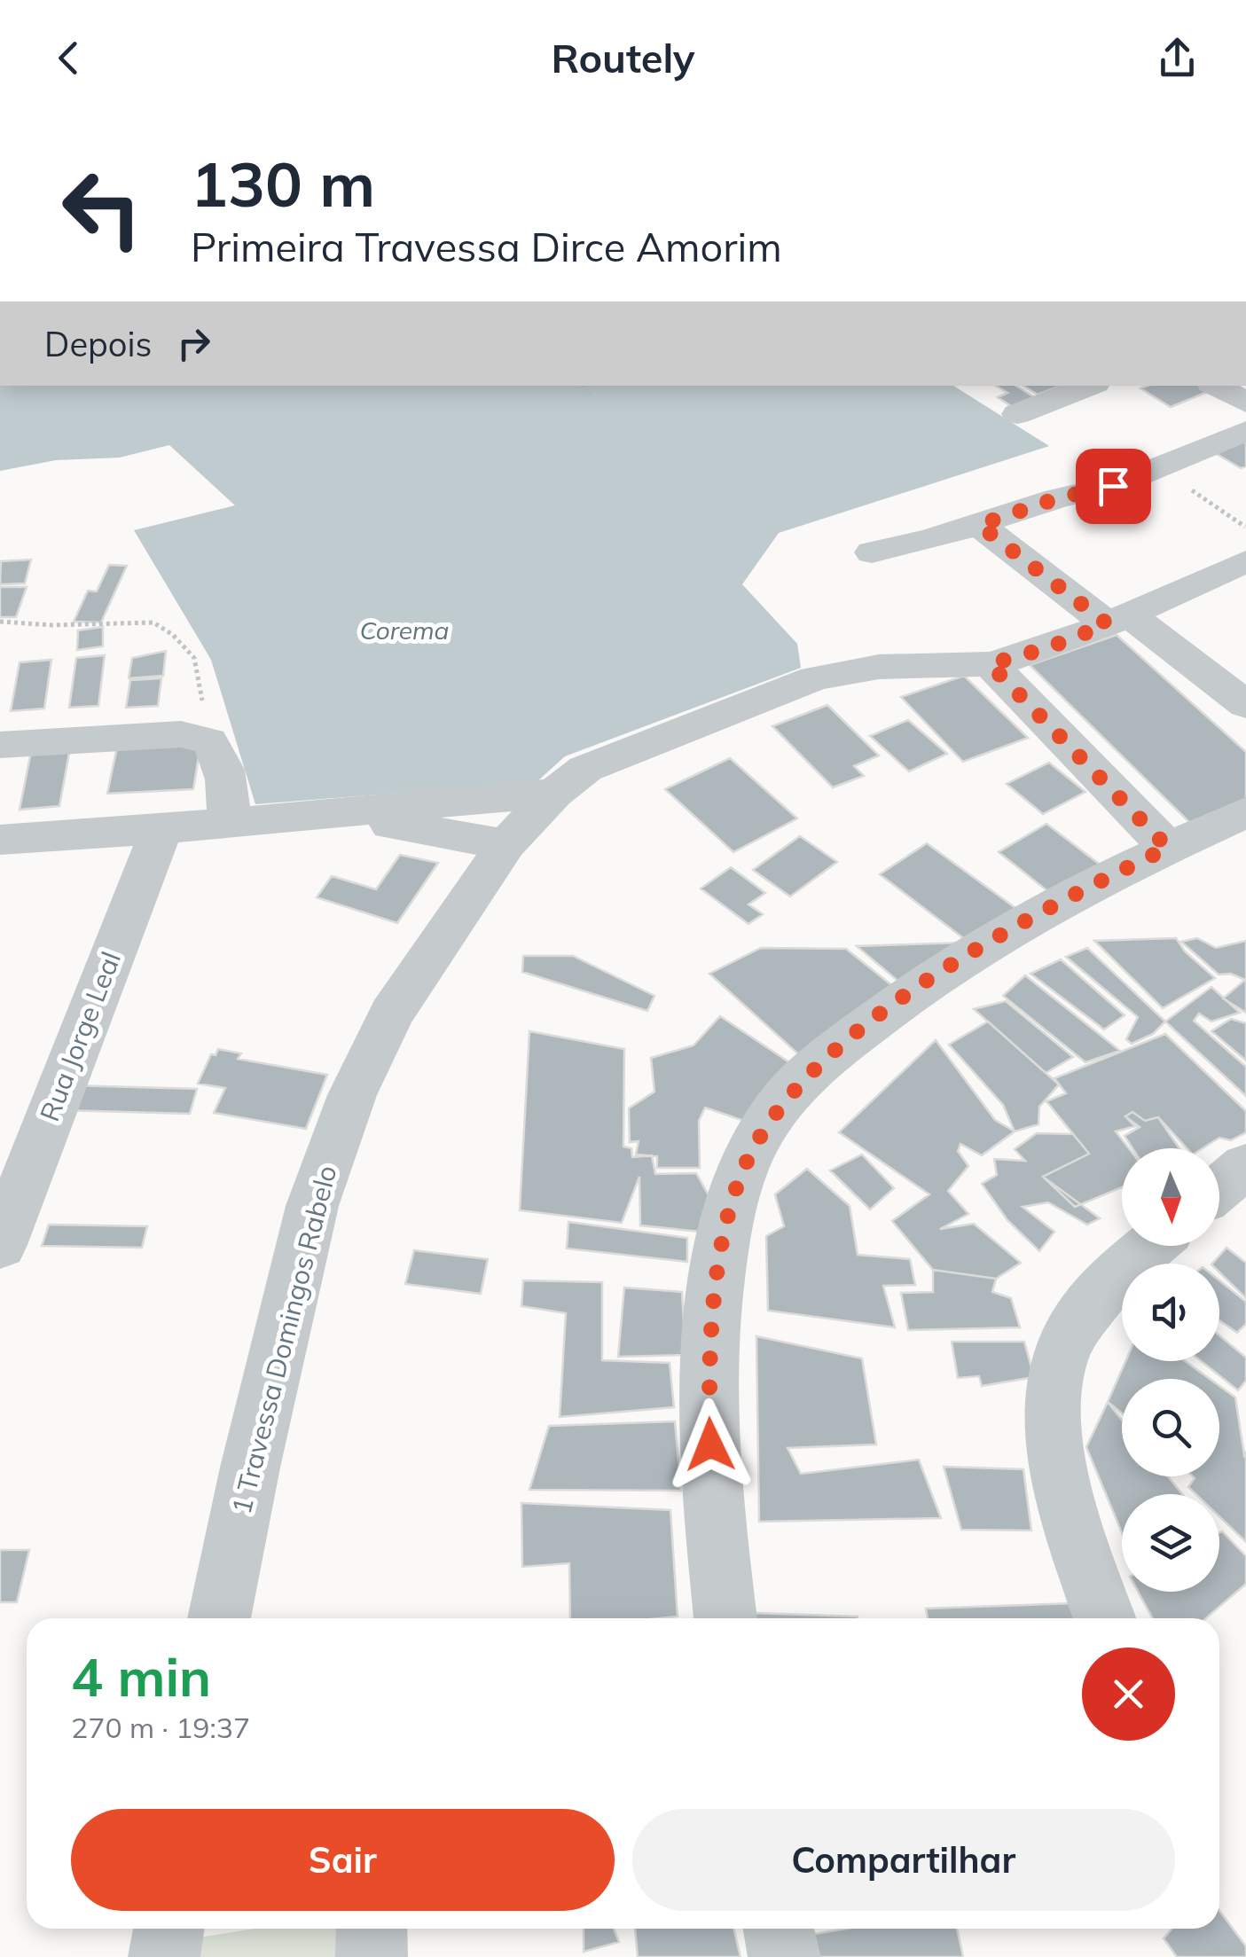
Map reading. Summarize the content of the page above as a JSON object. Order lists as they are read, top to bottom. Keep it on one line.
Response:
{"streets":{"street":["Rua Jorge Leal","1 Travessa Domingos Rabelo"]},"water":["Corema"],"north":"bottom","page":{"header":"Routely","turn":["130 m","Primeira Travessa Dirce Amorim"],"then":"Depois","heading":["4 min","270 m · 19:37"],"buttons":["Sair","Compartilhar"]}}
